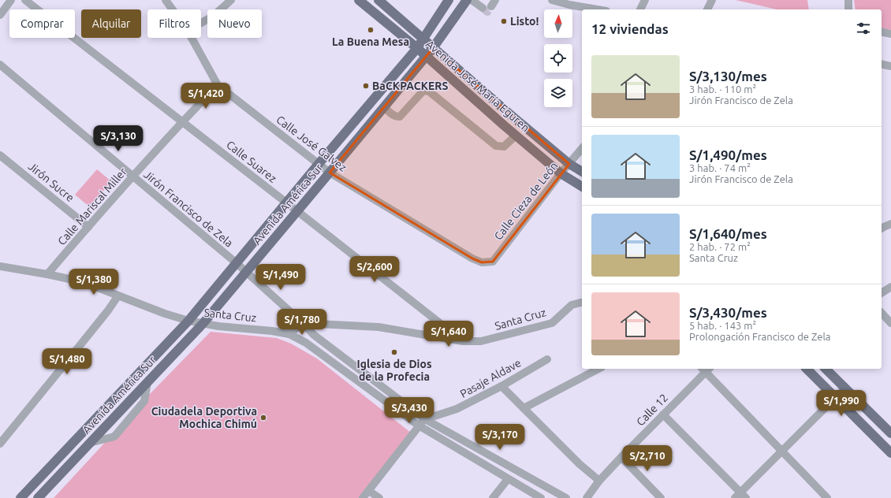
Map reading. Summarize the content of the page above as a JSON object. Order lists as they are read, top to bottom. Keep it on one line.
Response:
{"streets":{"main road":["Avenida José María Eguren","Avenida América Sur"],"street":["Calle José Galvez","Calle Suarez","Jirón Sucre","Calle Cieza de León","Calle Mariscal Miller","Jirón Francisco de Zela","Santa Cruz","Pasaje Aldave","Calle 12"]},"crossings":[["Avenida José María Eguren","Calle Cieza de León"],["Avenida José María Eguren","Avenida América Sur"],["Calle José Galvez","Calle Cieza de León"],["Calle José Galvez","Avenida América Sur"],["Calle José Galvez","Calle Mariscal Miller"],["Calle Suarez","Avenida América Sur"],["Calle Suarez","Calle Mariscal Miller"],["Calle Suarez","Santa Cruz"],["Jirón Sucre","Calle Mariscal Miller"],["Avenida América Sur","Jirón Francisco de Zela"],["Avenida América Sur","Santa Cruz"],["Calle Mariscal Miller","Jirón Francisco de Zela"],["Calle Mariscal Miller","Santa Cruz"],["Jirón Francisco de Zela","Santa Cruz"],["Jirón Francisco de Zela","Pasaje Aldave"]],"places":["Listo!","La Buena Mesa","BaCKPACKERS","Iglesia de Dios de la Profecia","Ciudadela Deportiva Mochica Chimú"],"north":"top","page":{"chip":["Comprar","Alquilar","Filtros","Nuevo"],"heading":"12 viviendas","list":[{"name":"S/3,130/mes","note":"3 hab. · 110 m² · Jirón Francisco de Zela"},{"name":"S/1,490/mes","note":"3 hab. · 74 m² · Jirón Francisco de Zela"},{"name":"S/1,640/mes","note":"2 hab. · 72 m² · Santa Cruz"},{"name":"S/3,430/mes","note":"5 hab. · 143 m² · Prolongación Francisco de Zela"}],"price":["S/1,420","S/3,130","S/2,600","S/1,490","S/1,380","S/1,780","S/1,640","S/1,480","S/1,990","S/3,430","S/3,170","S/2,710"]}}
